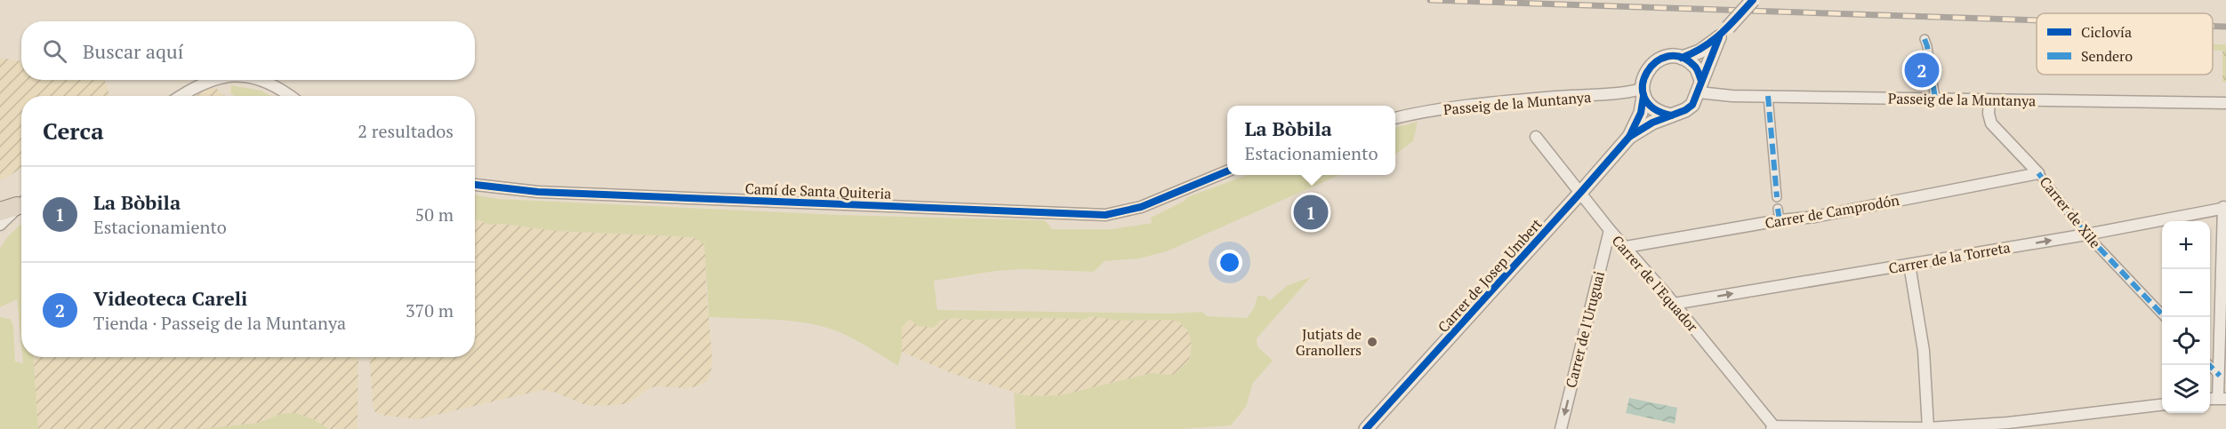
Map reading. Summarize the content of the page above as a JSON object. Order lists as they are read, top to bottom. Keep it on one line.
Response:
{"streets":{"street":["Passeig de la Muntanya","Camí de Santa Quiteria","Carrer de Camprodón","Carrer de Xile","Carrer de la Torreta","Carrer de Josep Umbert","Carrer de l'Equador","Carrer de l'Uruguai"]},"crossings":[["Passeig de la Muntanya","Carrer de Xile"],["Carrer de Camprodón","Carrer de Xile"],["Carrer de Camprodón","Carrer de l'Equador"],["Carrer de Xile","Carrer de la Torreta"],["Carrer de la Torreta","Carrer de l'Equador"],["Carrer de Josep Umbert","Carrer de l'Equador"],["Carrer de l'Equador","Carrer de l'Uruguai"]],"one_way":["Carrer de la Torreta","Carrer de l'Uruguai"],"places":["Jutjats de Granollers"],"legend":["Ciclovía","Sendero"],"page":{"search":"Buscar aquí","pins":["2","1"],"heading":["Cerca","2 resultados"],"popup":["La Bòbila","Estacionamiento"],"list":[{"mark":"1","name":"La Bòbila","note":"Estacionamiento","value":"50 m"},{"mark":"2","name":"Videoteca Careli","note":"Tienda · Passeig de la Muntanya","value":"370 m"}],"map_buttons":["+","−"]}}
